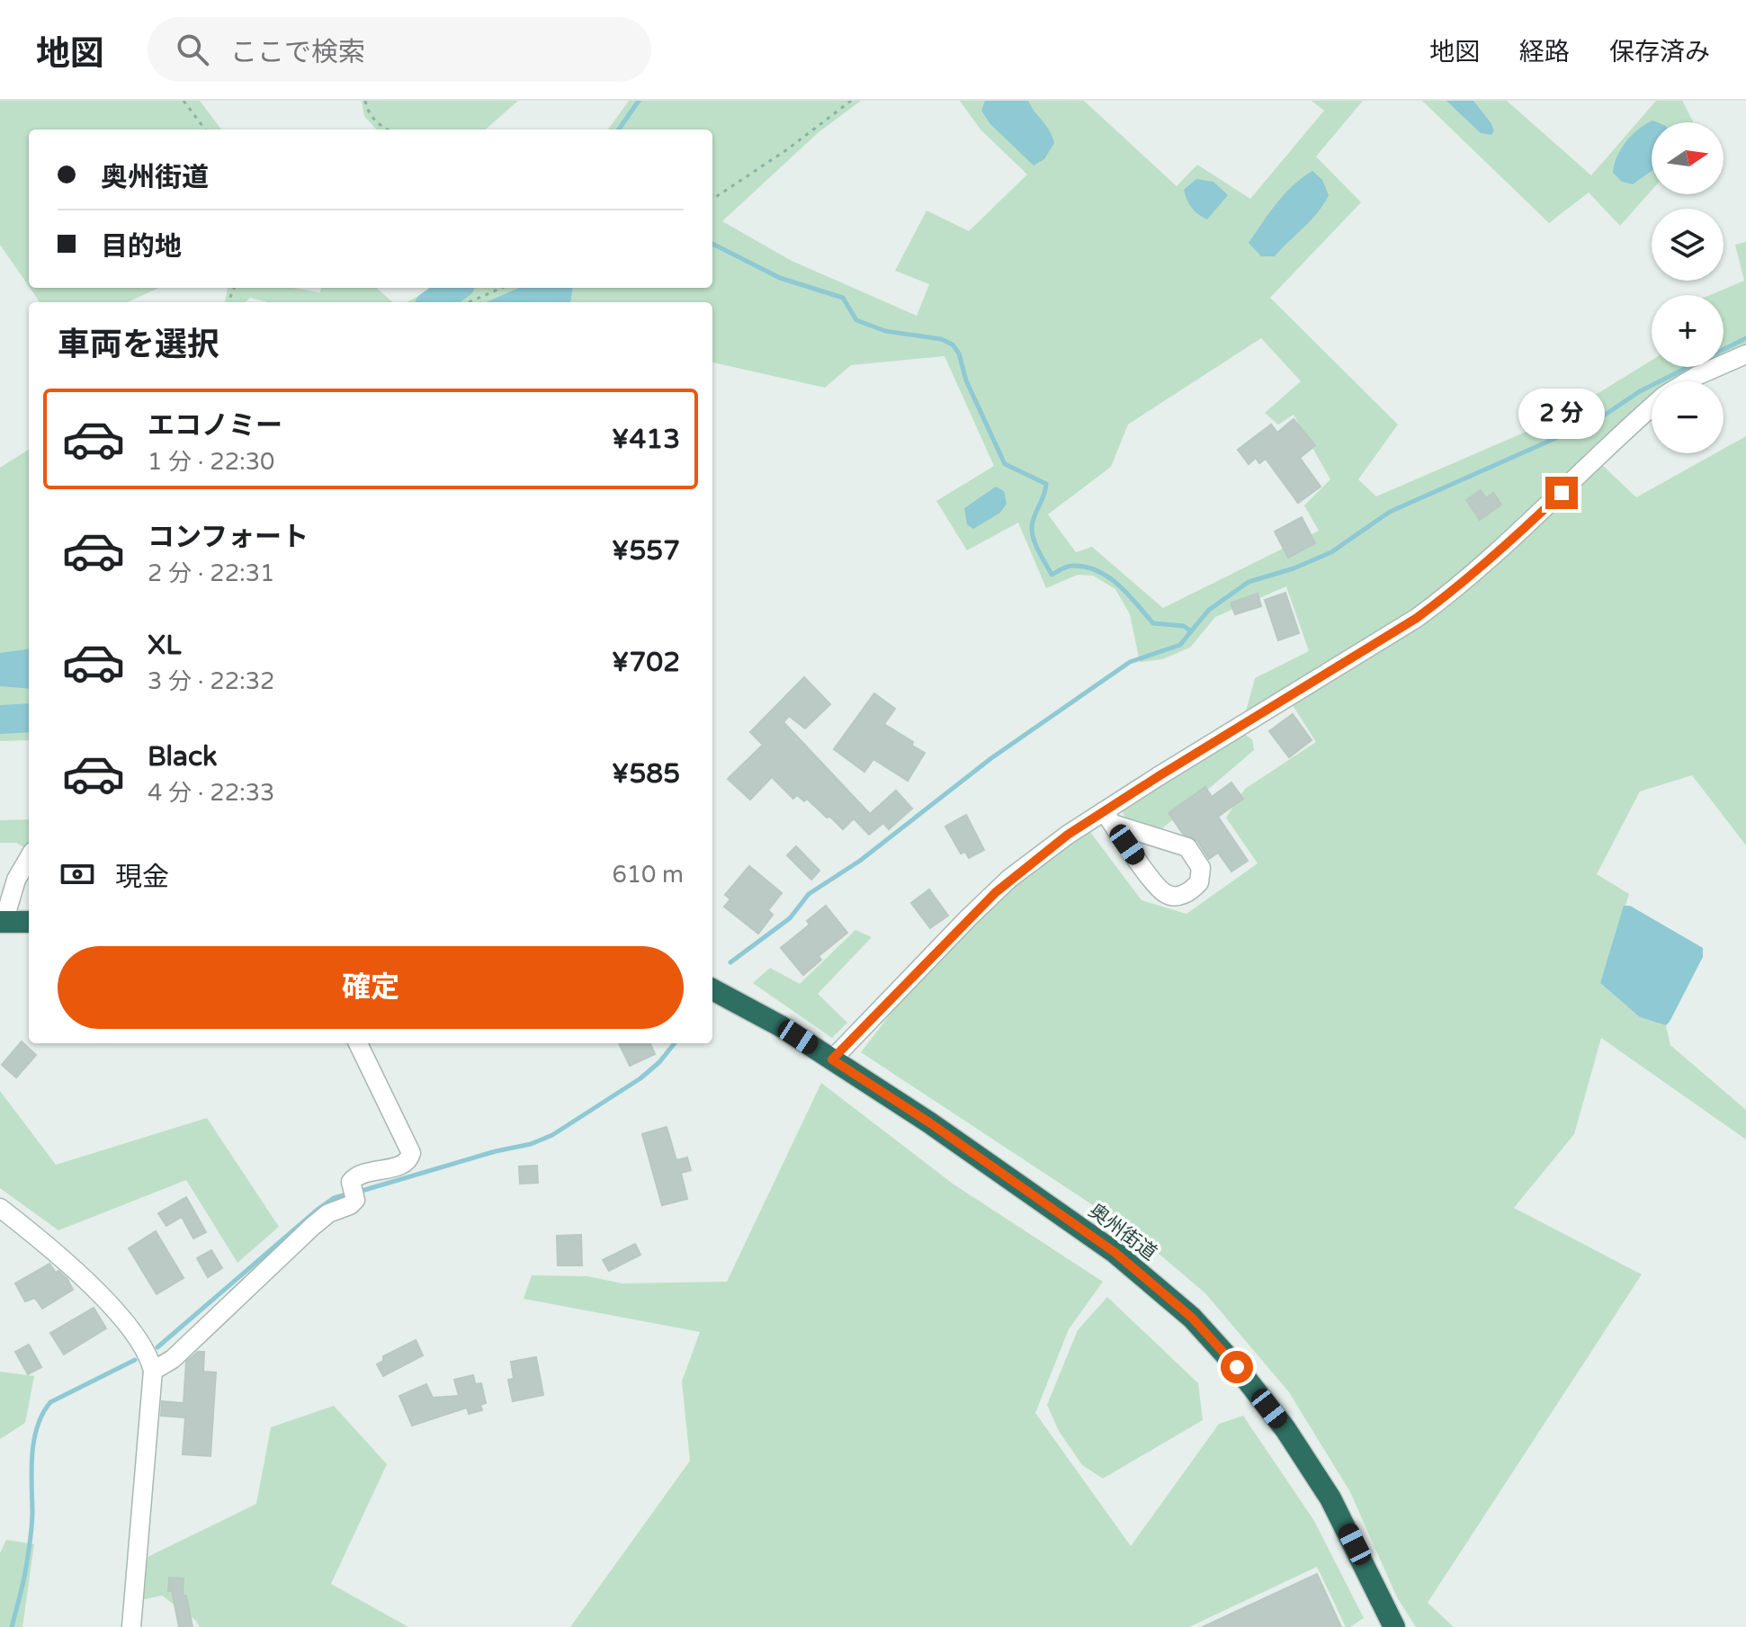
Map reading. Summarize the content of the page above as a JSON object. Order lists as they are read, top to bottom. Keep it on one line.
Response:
{"streets":{"highway":["奥州街道"]},"north":"right","page":{"header":"地図","search":"ここで検索","nav":["地図","経路","保存済み"],"map_buttons":["+","−"],"banner":["奥州街道","目的地"],"heading":"車両を選択","bubble":"2 分","list":[{"name":"エコノミー","note":"1 分 · 22:30","value":"¥413"},{"name":"コンフォート","note":"2 分 · 22:31","value":"¥557"},{"name":"XL","note":"3 分 · 22:32","value":"¥702"},{"name":"Black","note":"4 分 · 22:33","value":"¥585"}],"pay":["現金","610 m"],"buttons":"確定"}}
